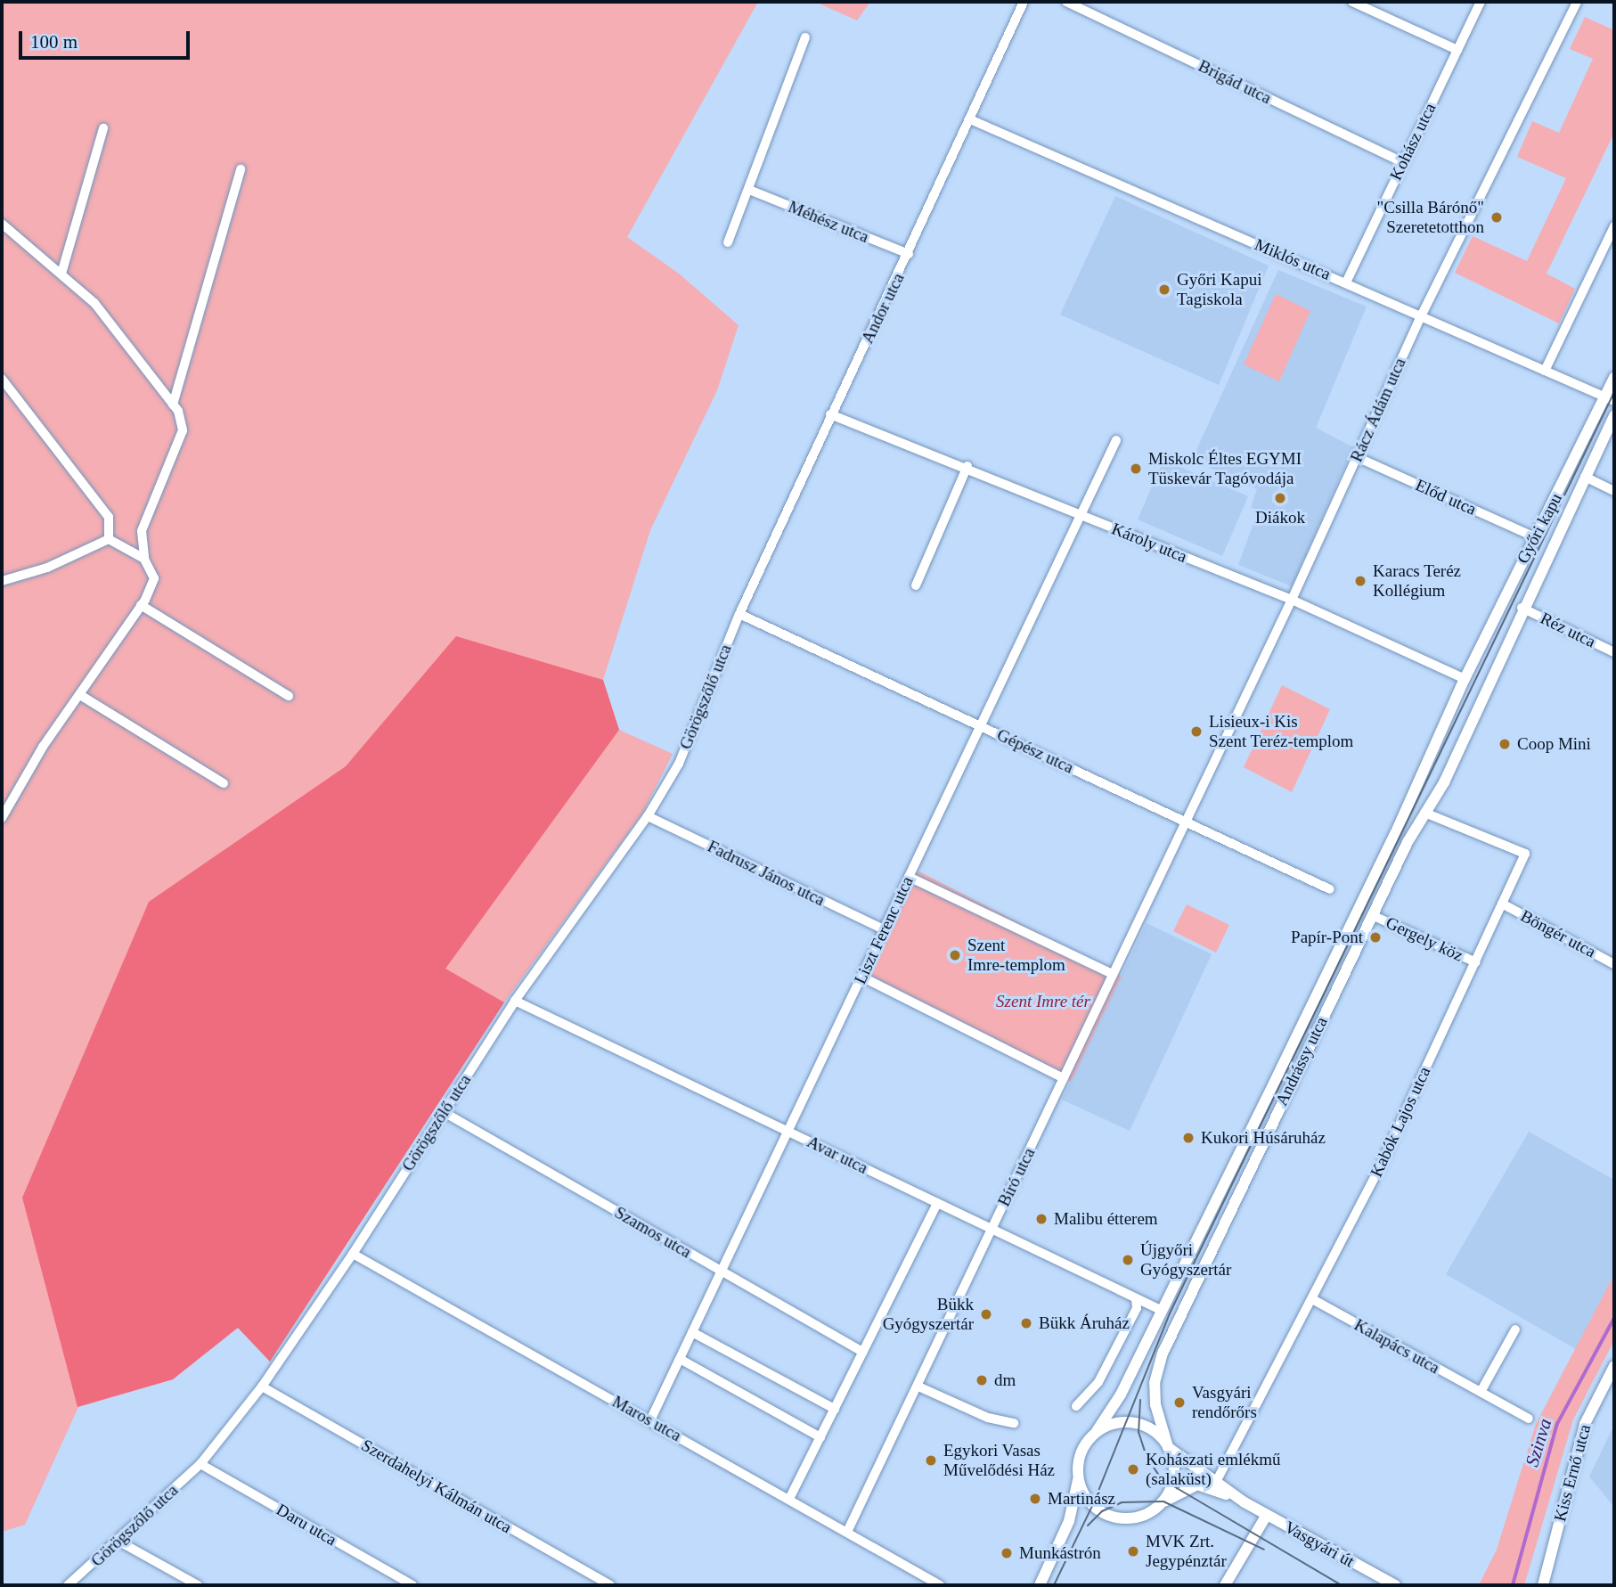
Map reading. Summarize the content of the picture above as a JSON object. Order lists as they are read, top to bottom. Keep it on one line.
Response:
{"streets":{"street":["Brigád utca","Kohász utca","Méhész utca","Miklós utca","Andor utca","Rácz Ádám utca","Előd utca","Győri kapu","Károly utca","Réz utca","Görögszőlő utca","Gépész utca","Fadrusz János utca","Liszt Ferenc utca","Böngér utca","Gergely köz","Andrássy utca","Kabók Lajos utca","Avar utca","Bíró utca","Szamos utca","Kalapács utca","Maros utca","Kiss Ernő utca","Szerdahelyi Kálmán utca","Daru utca","Vasgyári út"]},"crossings":[["Brigád utca","Kohász utca"],["Kohász utca","Miklós utca"],["Méhész utca","Andor utca"],["Miklós utca","Andor utca"],["Miklós utca","Rácz Ádám utca"],["Miklós utca","Győri kapu"],["Andor utca","Károly utca"],["Andor utca","Görögszőlő utca"],["Andor utca","Gépész utca"],["Rácz Ádám utca","Előd utca"],["Rácz Ádám utca","Károly utca"],["Rácz Ádám utca","Gépész utca"],["Rácz Ádám utca","Bíró utca"],["Előd utca","Győri kapu"],["Győri kapu","Károly utca"],["Győri kapu","Réz utca"],["Győri kapu","Andrássy utca"],["Károly utca","Liszt Ferenc utca"],["Károly utca","Andrássy utca"],["Görögszőlő utca","Gépész utca"],["Görögszőlő utca","Fadrusz János utca"],["Görögszőlő utca","Avar utca"],["Görögszőlő utca","Szamos utca"],["Görögszőlő utca","Maros utca"],["Görögszőlő utca","Szerdahelyi Kálmán utca"],["Görögszőlő utca","Daru utca"],["Gépész utca","Liszt Ferenc utca"],["Gépész utca","Bíró utca"],["Fadrusz János utca","Liszt Ferenc utca"],["Liszt Ferenc utca","Avar utca"],["Liszt Ferenc utca","Szamos utca"],["Liszt Ferenc utca","Maros utca"],["Böngér utca","Kabók Lajos utca"],["Gergely köz","Andrássy utca"],["Gergely köz","Kabók Lajos utca"],["Andrássy utca","Kabók Lajos utca"],["Andrássy utca","Avar utca"],["Andrássy utca","Vasgyári út"],["Kabók Lajos utca","Kalapács utca"],["Kabók Lajos utca","Vasgyári út"],["Avar utca","Bíró utca"],["Bíró utca","Maros utca"]],"water":["Szinva"],"parks":["Szent Imre tér"],"places":["\"Csilla Bárónő\" Szeretetotthon","Győri Kapui Tagiskola","Miskolc Éltes EGYMI Tüskevár Tagóvodája","Diákok","Karacs Teréz Kollégium","Lisieux-i Kis Szent Teréz-templom","Coop Mini","Papír-Pont","Szent Imre-templom","Kukori Húsáruház","Malibu étterem","Újgyőri Gyógyszertár","Bükk Gyógyszertár","Bükk Áruház","dm","Vasgyári rendőrőrs","Egykori Vasas Művelődési Ház","Kohászati emlékmű (salaküst)","Martinász","MVK Zrt. Jegypénztár","Munkástrón"],"scale_bar":"100 m"}
